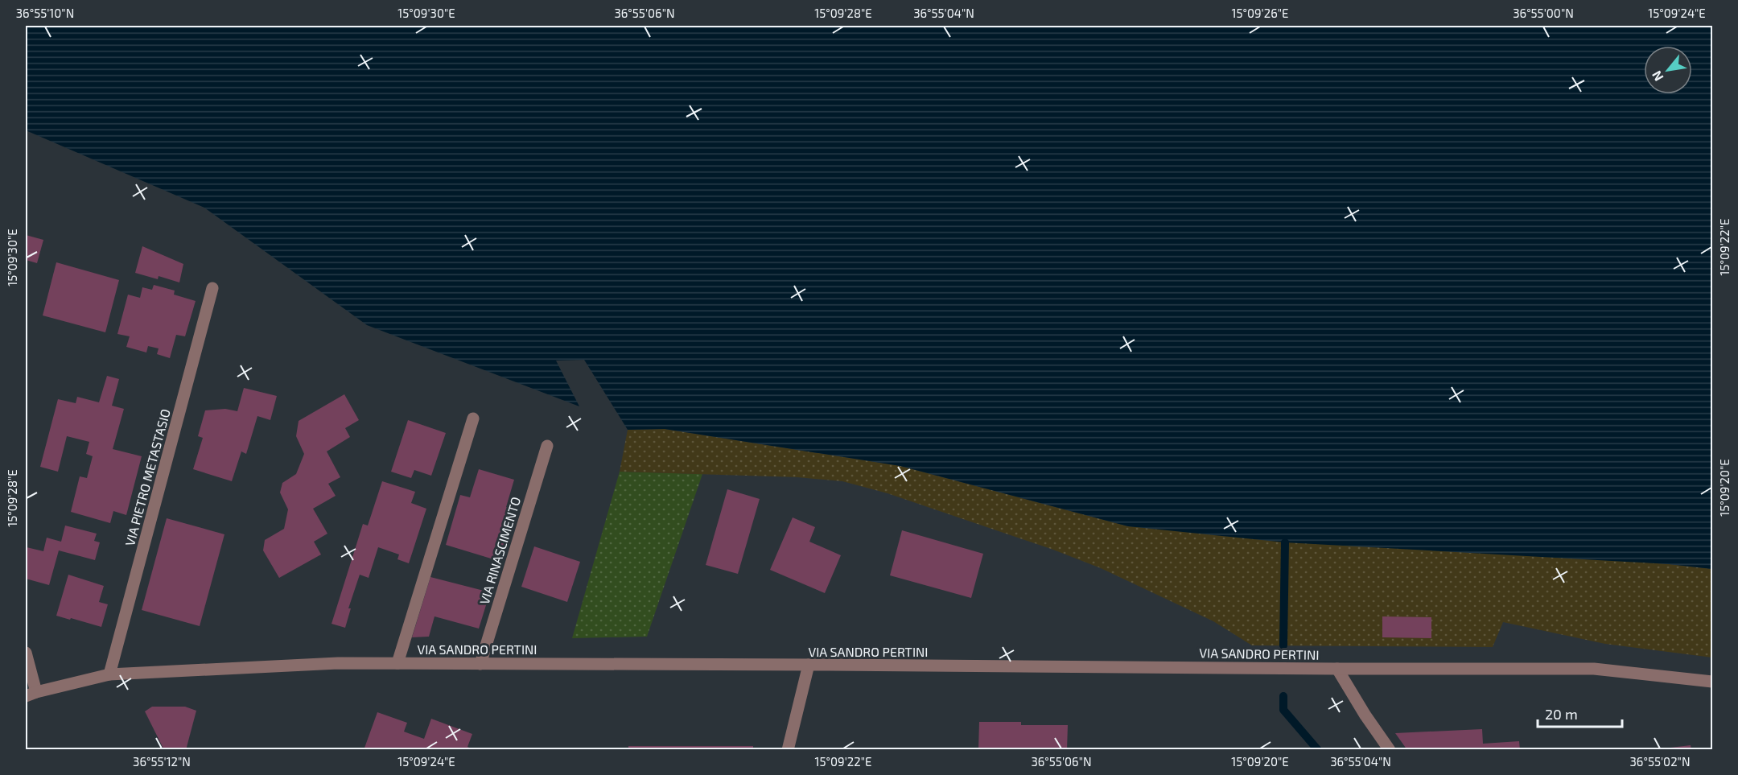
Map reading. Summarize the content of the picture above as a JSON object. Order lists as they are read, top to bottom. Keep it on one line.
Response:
{"streets":{"street":["VIA PIETRO METASTASIO","VIA RINASCIMENTO","VIA SANDRO PERTINI"]},"crossings":[["VIA PIETRO METASTASIO","VIA SANDRO PERTINI"],["VIA RINASCIMENTO","VIA SANDRO PERTINI"]],"scale_bar":"20 m","north":"bottom left","coordinates":["36°55'10\"N","15°09'30\"E","36°55'06\"N","15°09'28\"E","36°55'04\"N","15°09'26\"E","36°55'00\"N","15°09'24\"E","15°09'22\"E","15°09'20\"E","36°55'12\"N","36°55'02\"N"]}
